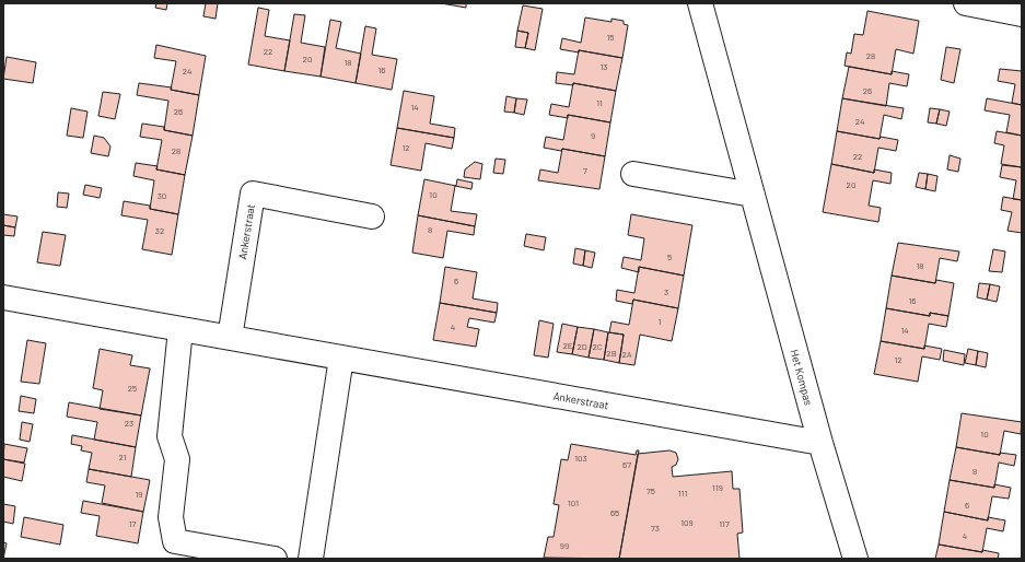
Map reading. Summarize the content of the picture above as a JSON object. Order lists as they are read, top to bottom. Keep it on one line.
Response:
{"streets":{"street":["Ankerstraat","Het Kompas"]},"crossings":[["Ankerstraat","Het Kompas"]],"house_numbers":["15","22","28","20","18","13","16","24","26","11","14","26","24","9","12","28","22","7","20","10","30","8","32","5","18","6","3","16","1","4","14","2E","2D","2C","2B","2A","12","25","23","10","21","103","67","8","119","75","111","19","101","6","65","109","17","117","73","4","99"]}
